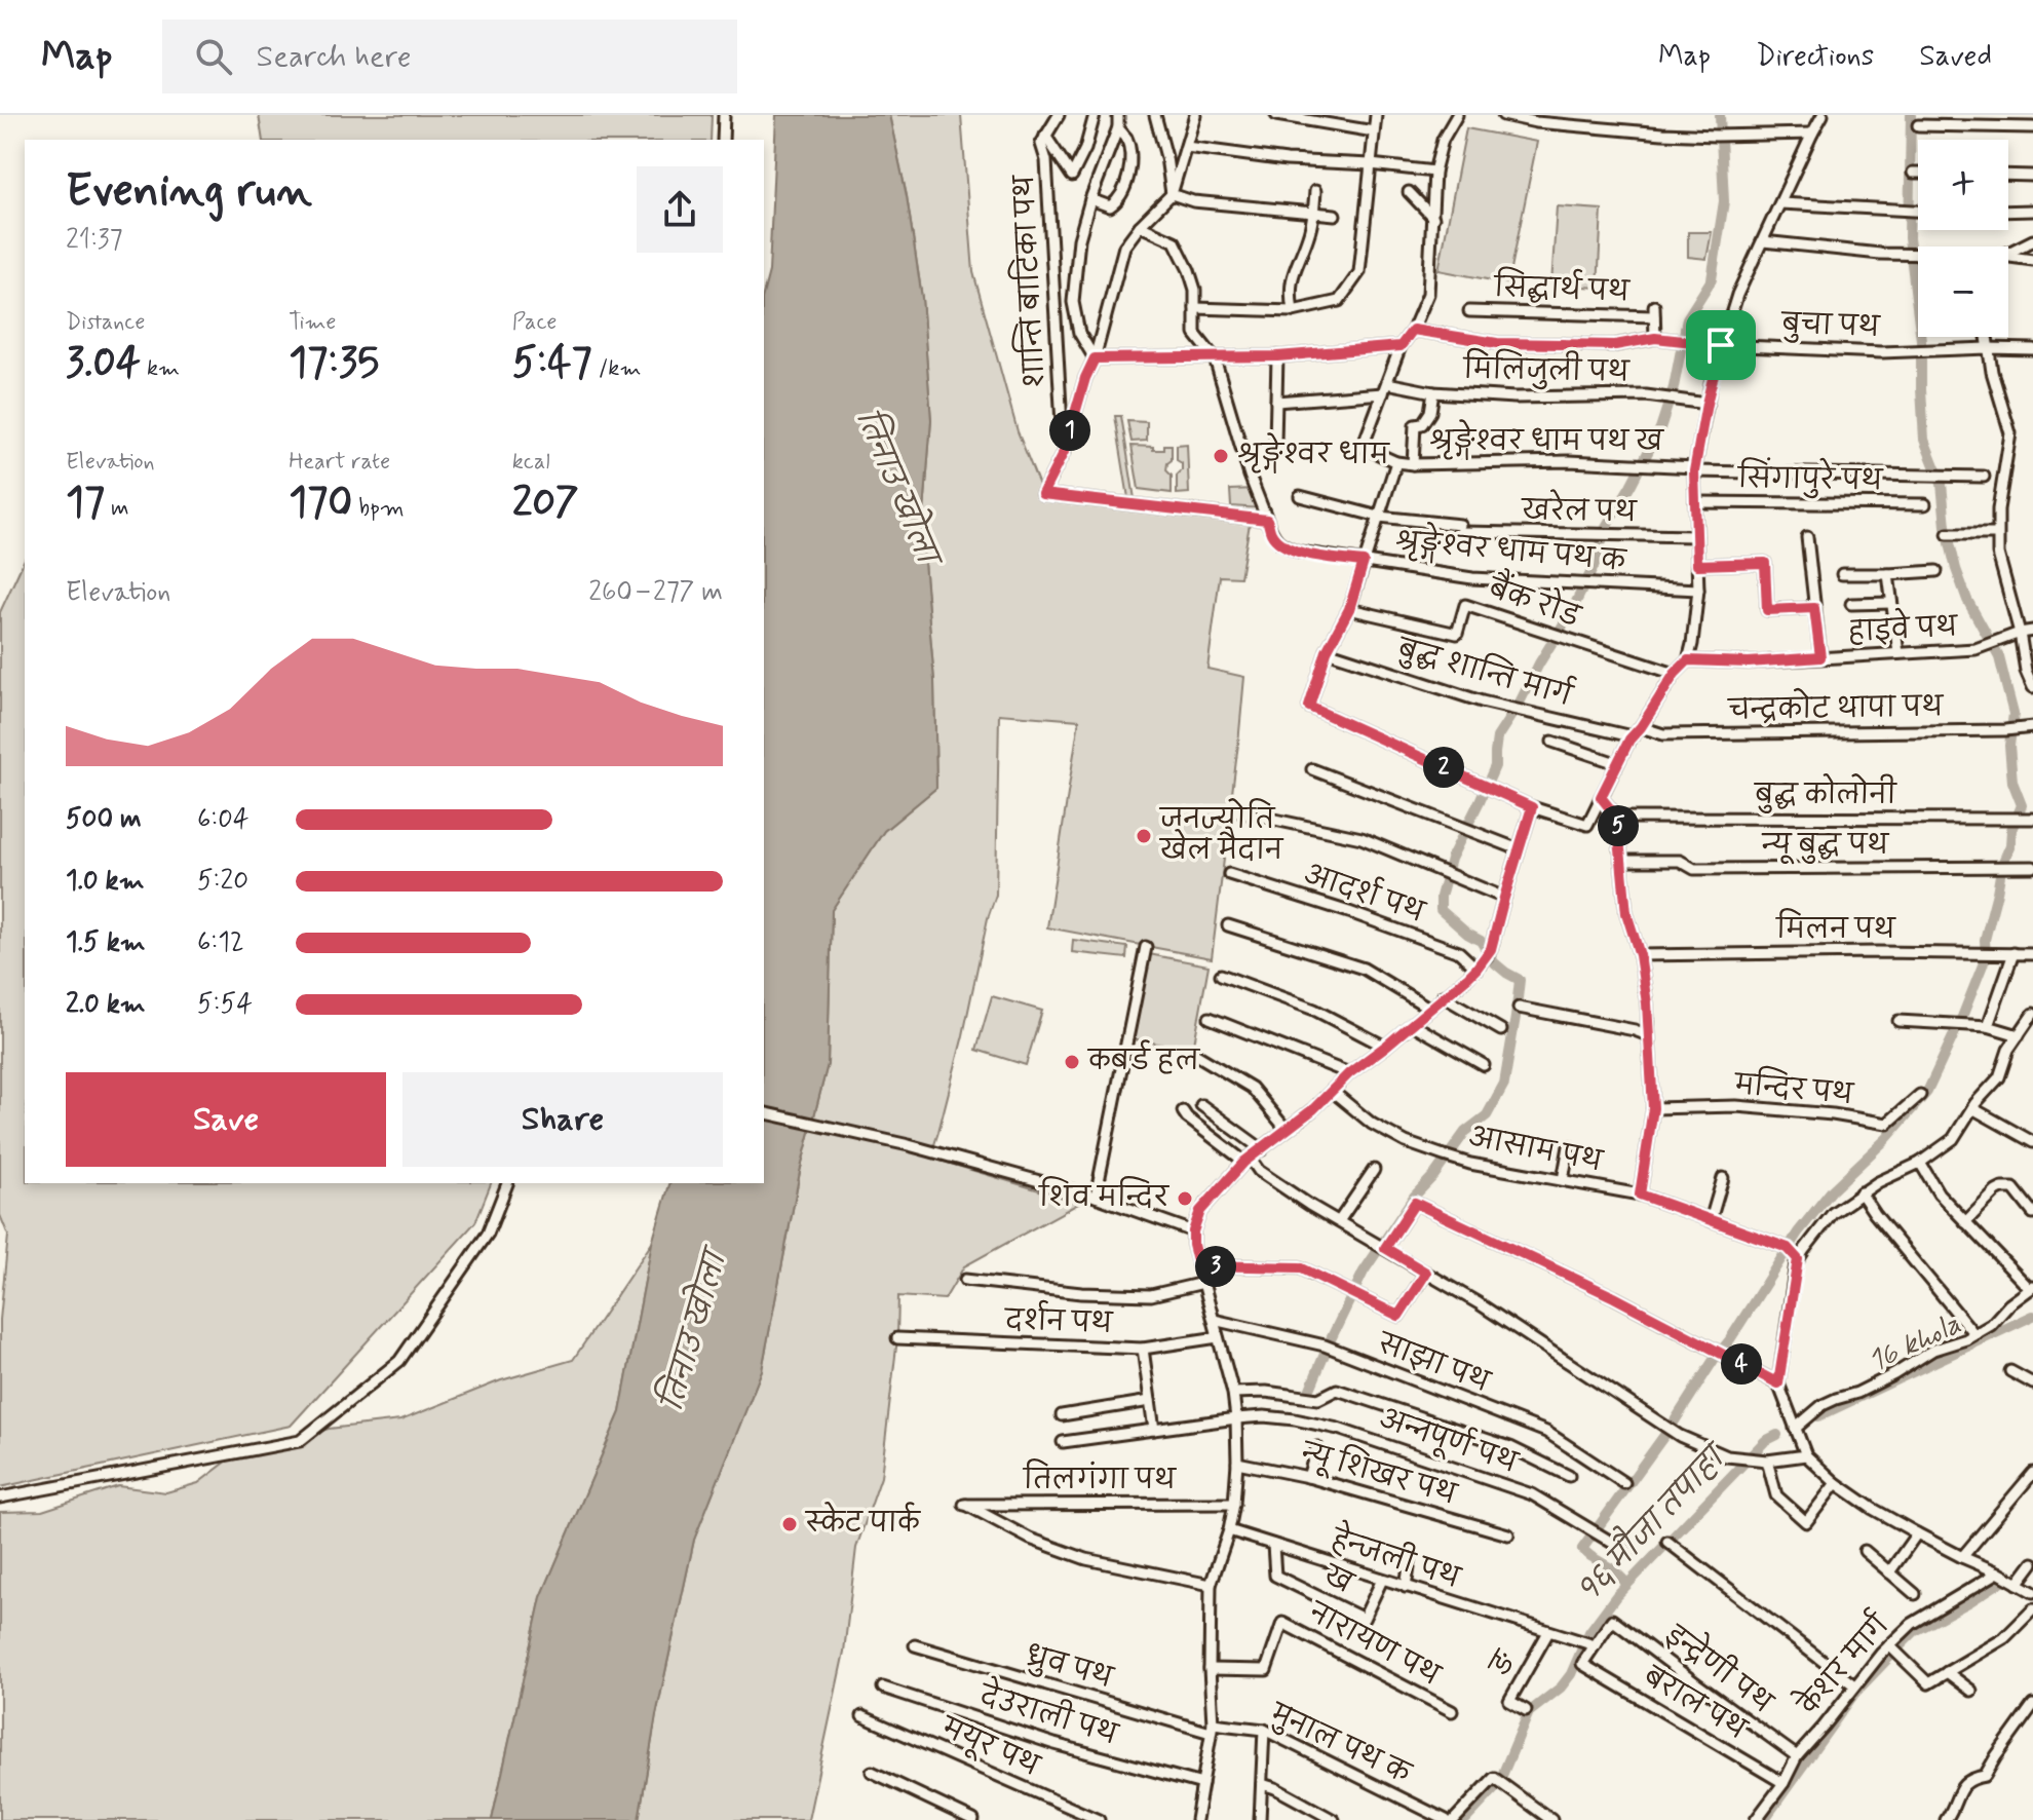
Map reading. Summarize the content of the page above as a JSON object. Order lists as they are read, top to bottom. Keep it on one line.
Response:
{"streets":{"street":["शान्ति बाटिका पथ","सिद्धार्थ पथ","बुचा पथ","मिलिजुली पथ","श्रृङ्गेश्वर धाम पथ ख","सिंगापुरे पथ","खरेल पथ","श्रृङ्गेश्वर धाम पथ क","बैंक रोड","हाइवे पथ","बुद्ध शान्ति मार्ग","चन्द्रकोट थापा पथ","बुद्ध कोलोनी","न्यू बुद्ध पथ","आदर्श पथ","मिलन पथ","मन्दिर पथ","आसाम पथ","दर्शन पथ","साझा पथ","अन्नपूर्ण पथ","न्यू शिखर पथ","तिलगंगा पथ","हेन्जली पथ","ख","नारायण पथ","ङ","केशर मार्ग","ध्रुव पथ","इन्द्रेणी पथ","बराल पथ","देउराली पथ","मुनाल पथ क","मयूर पथ"]},"crossings":[["सिद्धार्थ पथ","बुचा पथ"],["हेन्जली पथ","ख"],["हेन्जली पथ","ङ"],["हेन्जली पथ","इन्द्रेणी पथ"],["हेन्जली पथ","बराल पथ"],["केशर मार्ग","इन्द्रेणी पथ"],["केशर मार्ग","बराल पथ"],["ध्रुव पथ","मुनाल पथ क"],["इन्द्रेणी पथ","बराल पथ"]],"water":["तिनाउ खोला","16 khola","१६ मौजा तपाहा"],"places":["श्रृङ्गेश्वर धाम","जनज्योति खेल मैदान","कबर्ड हल","शिव मन्दिर","स्केट पार्क"],"page":{"header":"Map","search":"Search here","nav":["Map","Directions","Saved"],"map_buttons":["+","−"],"heading":["Evening run","21:37"],"stats":[["Distance","3.04 km"],["Time","17:35"],["Pace","5:47 /km"],["Elevation","17 m"],["Heart rate","170 bpm"],["kcal","207"]],"pins":["1","2","5","3","4"],"chart":["Elevation","260–277 m"],"list":[{"name":"500 m","note":"6:04"},{"name":"1.0 km","note":"5:20"},{"name":"1.5 km","note":"6:12"},{"name":"2.0 km","note":"5:54"}],"buttons":["Save","Share"]}}
